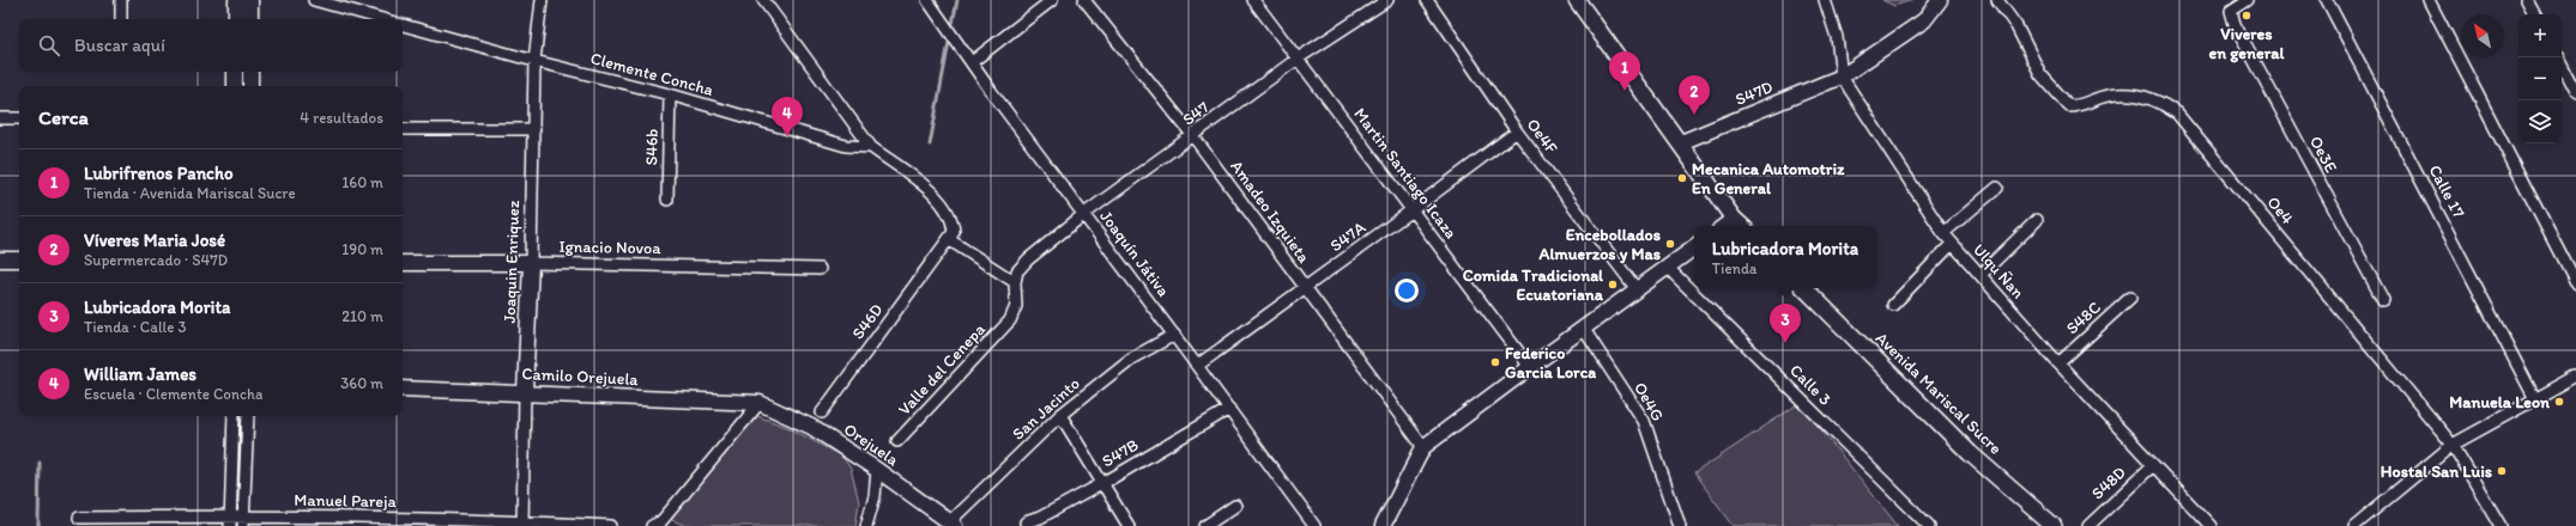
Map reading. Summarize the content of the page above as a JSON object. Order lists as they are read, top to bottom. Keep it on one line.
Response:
{"streets":{"main road":["Avenida Mariscal Sucre"],"street":["Clemente Concha","S47D","S47","Oe4F","S46b","Oe3E","Martin Santiago Icaza","Calle 17","Oe4","Amadeo Izquieta","S47A","Ignacio Novoa","Joaquín Játiva","Joaquin Enriquez","Ulqu Ñan","S48C","S46D","Valle del Cenepa","Camilo Orejuela","Calle 3","Oe4G","San Jacinto","Orejuela","S47B","S48D","Manuel Pareja"]},"crossings":[["Clemente Concha","S46b"],["Clemente Concha","Joaquin Enriquez"],["S47D","Ulqu Ñan"],["S47","Martin Santiago Icaza"],["S47","Amadeo Izquieta"],["S47","Joaquín Játiva"],["S47","Valle del Cenepa"],["Oe4F","S47A"],["Martin Santiago Icaza","S47A"],["Amadeo Izquieta","S47A"],["S47A","Joaquín Játiva"],["Ignacio Novoa","Joaquin Enriquez"],["Joaquín Játiva","San Jacinto"],["Joaquín Játiva","S47B"],["Joaquin Enriquez","Camilo Orejuela"],["Joaquin Enriquez","Manuel Pareja"],["Ulqu Ñan","S48C"],["Ulqu Ñan","S48D"],["Camilo Orejuela","Orejuela"],["San Jacinto","Orejuela"]],"places":["Viveres en general","Mecanica Automotriz En General","Encebollados Almuerzos y Mas","Comida Tradicional Ecuatoriana","Federico Garcia Lorca","Manuela Leon","Hostal San Luis"],"north":"top left","page":{"map_buttons":["+","−"],"search":"Buscar aquí","pins":["1","2","4","3"],"heading":["Cerca","4 resultados"],"list":[{"mark":"1","name":"Lubrifrenos Pancho","note":"Tienda · Avenida Mariscal Sucre","value":"160 m"},{"mark":"2","name":"Víveres Maria José","note":"Supermercado · S47D","value":"190 m"},{"mark":"3","name":"Lubricadora Morita","note":"Tienda · Calle 3","value":"210 m"},{"mark":"4","name":"William James","note":"Escuela · Clemente Concha","value":"360 m"}],"popup":["Lubricadora Morita","Tienda"]}}
